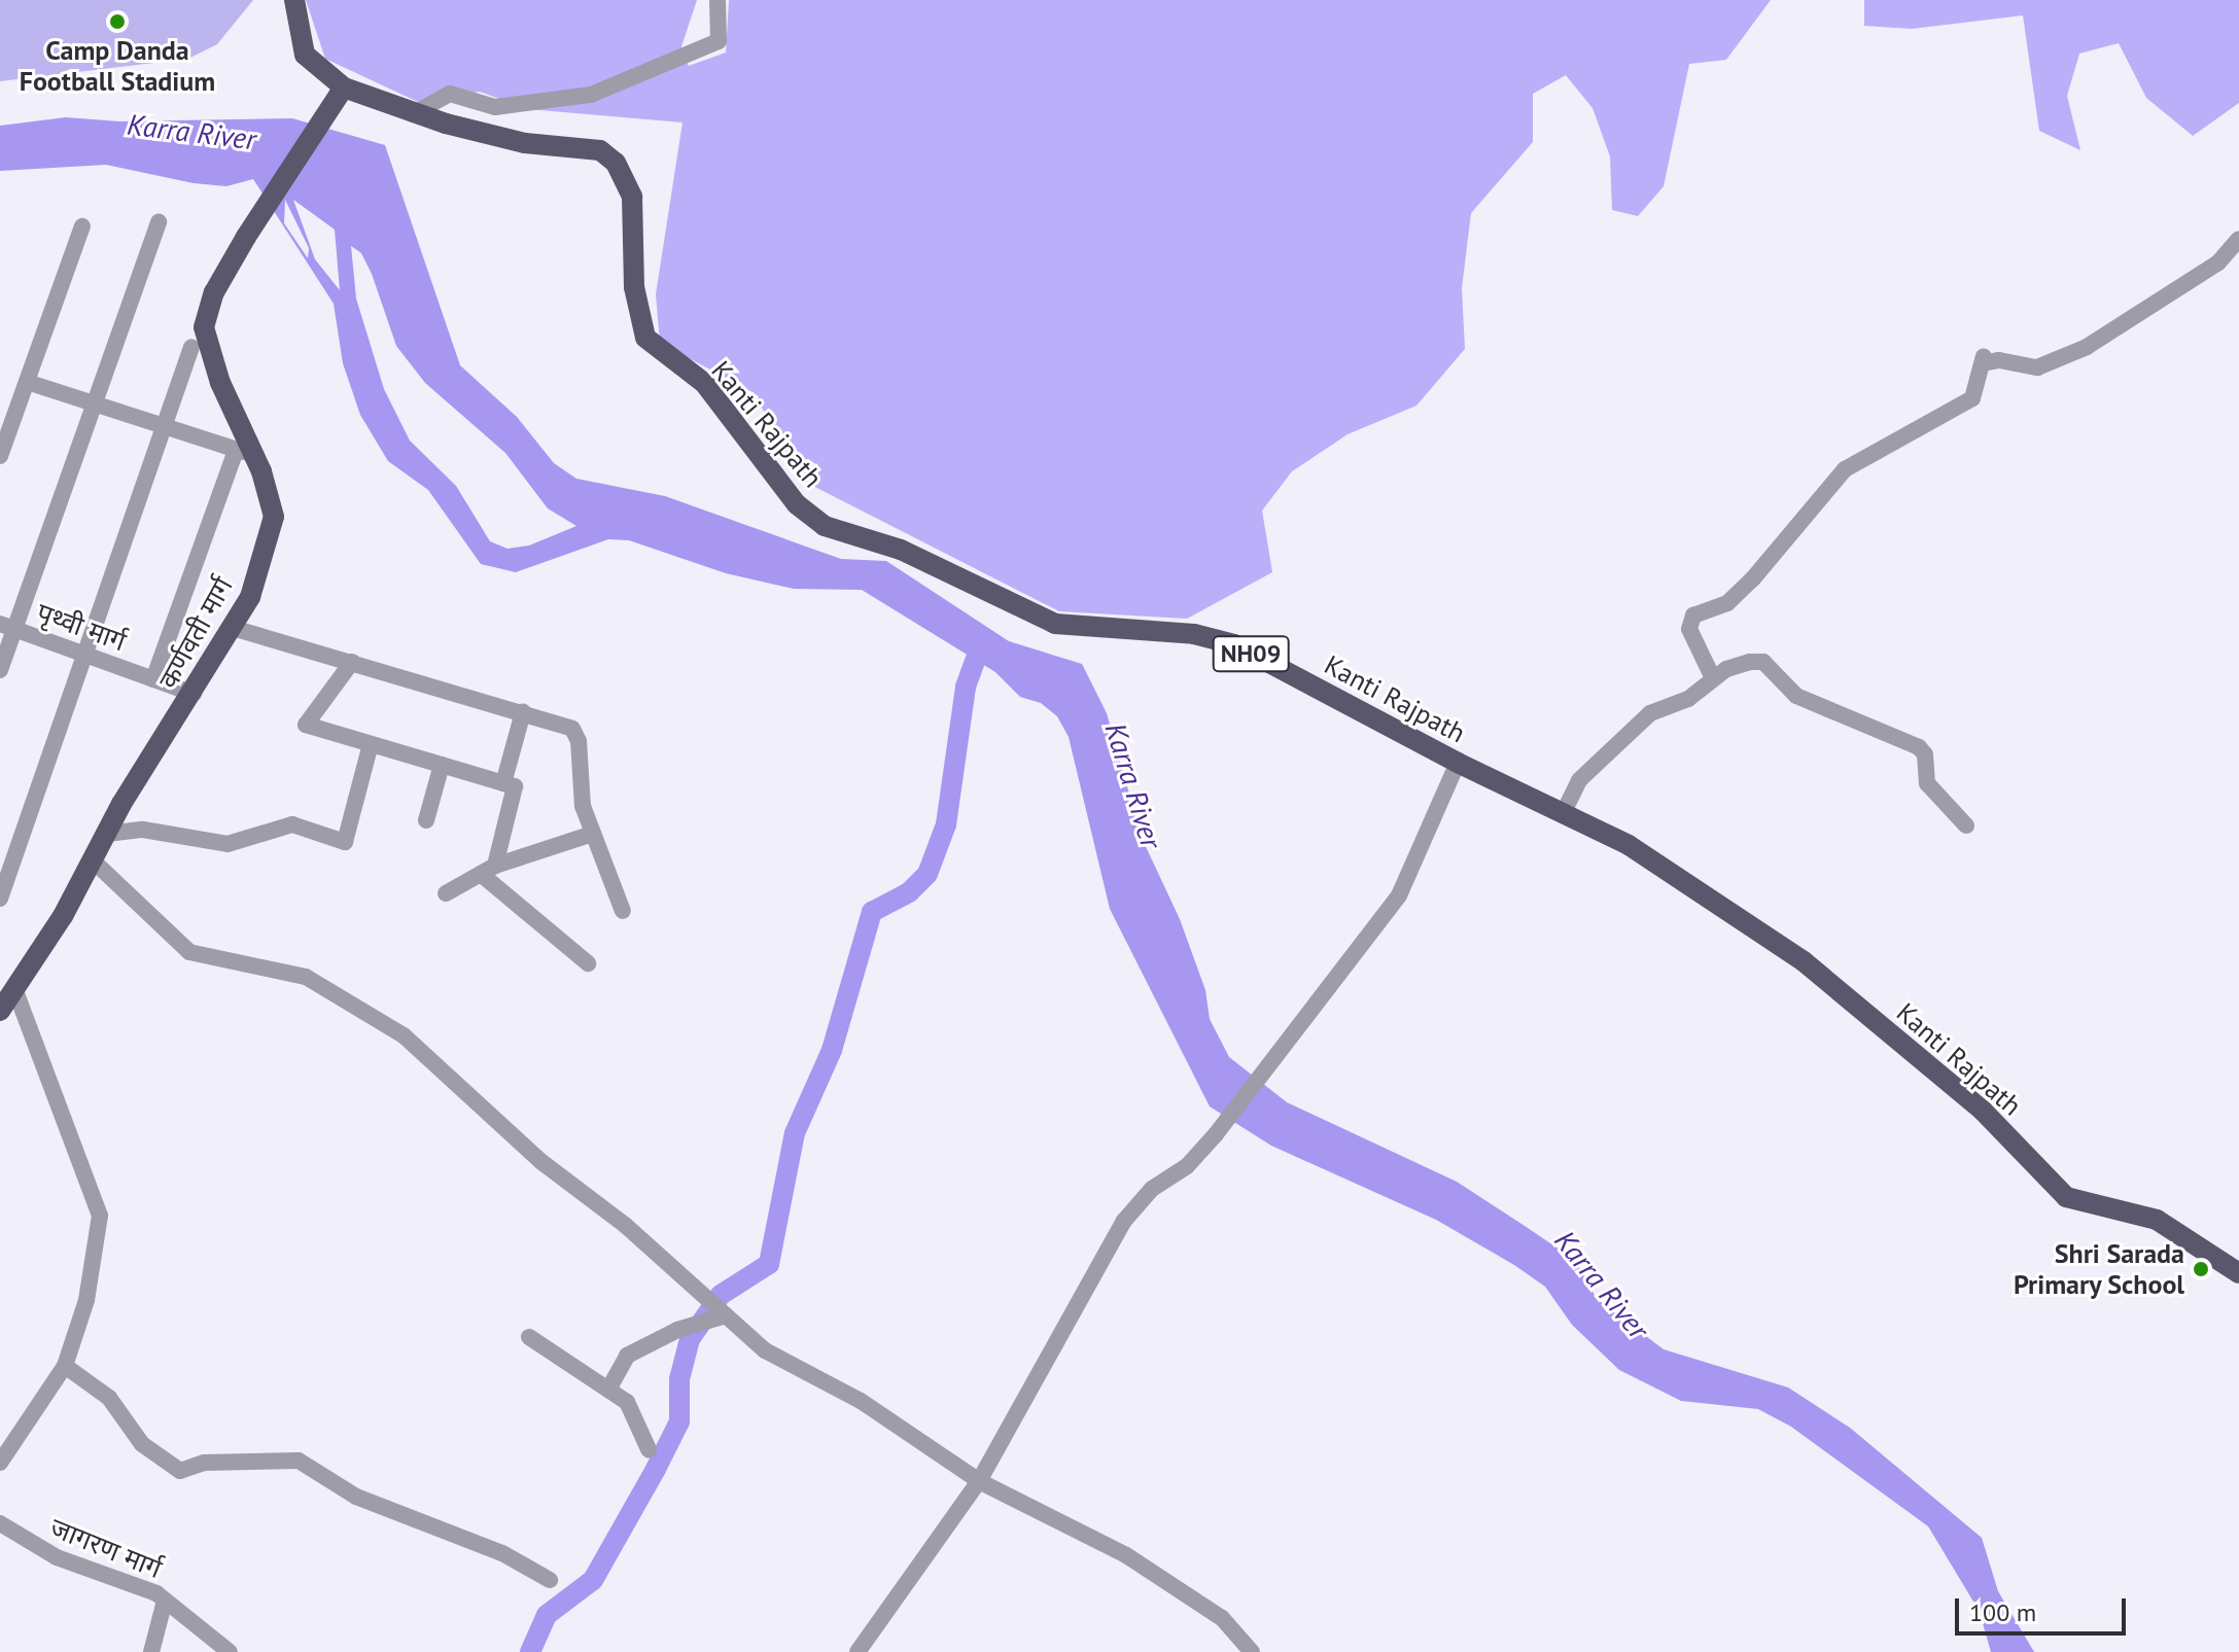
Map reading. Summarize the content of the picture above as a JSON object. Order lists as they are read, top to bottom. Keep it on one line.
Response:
{"streets":{"main road":["Kanti Rajpath","कर्णवती मार्ग","NH09"],"street":["पृथ्वी मार्ग","जागरण मार्ग"]},"crossings":[["Kanti Rajpath","कर्णवती मार्ग"],["Kanti Rajpath","NH09"],["पृथ्वी मार्ग","कर्णवती मार्ग"],["कर्णवती मार्ग","NH09"]],"water":["Karra River"],"places":["Camp Danda Football Stadium","Shri Sarada Primary School"],"scale_bar":"100 m"}
